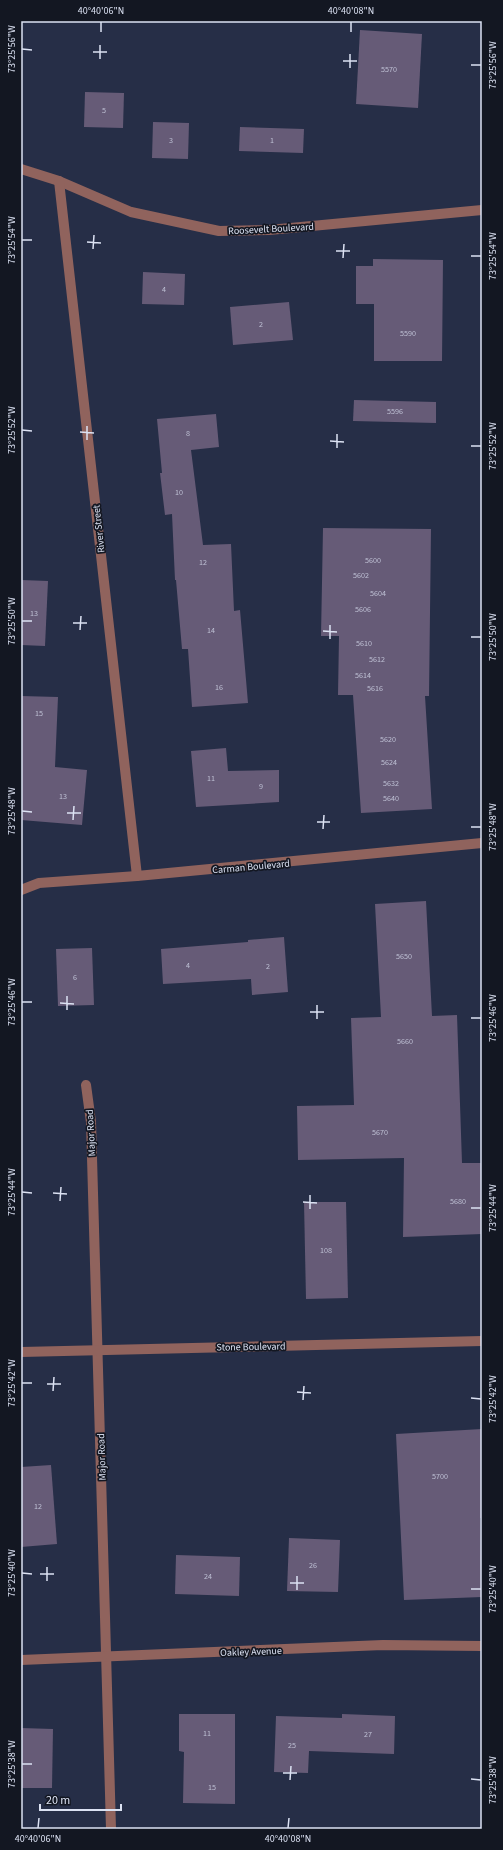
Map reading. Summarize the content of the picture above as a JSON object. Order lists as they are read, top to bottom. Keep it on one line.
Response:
{"streets":{"street":["Roosevelt Boulevard","River Street","Carman Boulevard","Major Road","Stone Boulevard","Oakley Avenue"]},"crossings":[["Roosevelt Boulevard","River Street"],["River Street","Carman Boulevard"],["Major Road","Stone Boulevard"],["Major Road","Oakley Avenue"]],"house_numbers":["5570","5","3","1","4","2","5590","5596","8","10","5600","12","5602","5604","5606","13","14","5610","5612","5614","16","5616","15","5620","5624","11","5632","9","13","5640","5650","4","2","6","5660","5670","5680","108","5700","12","26","24","11","27","25","15"],"scale_bar":"20 m","coordinates":["40°40'06\"N","40°40'08\"N","73°25'56\"W","73°25'54\"W","73°25'52\"W","73°25'50\"W","73°25'48\"W","73°25'46\"W","73°25'44\"W","73°25'42\"W","73°25'40\"W","73°25'38\"W"]}
